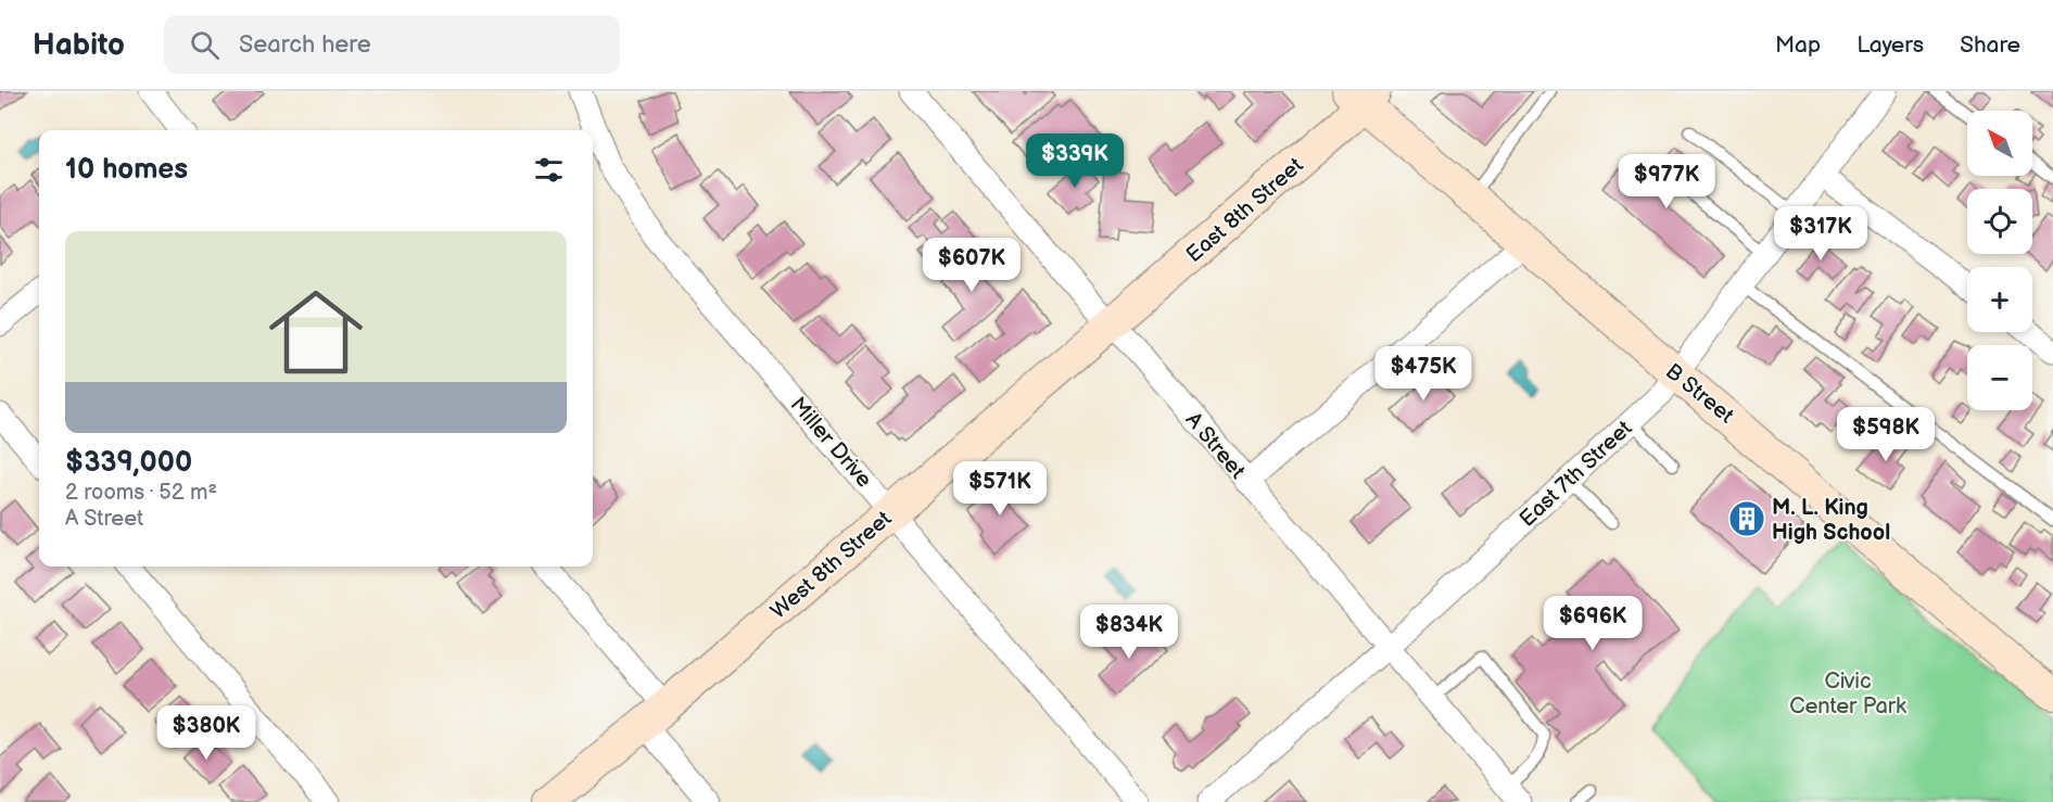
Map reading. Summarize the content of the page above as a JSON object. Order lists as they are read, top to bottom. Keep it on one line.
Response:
{"streets":{"street":["East 8th Street","B Street","Miller Drive","A Street","East 7th Street","West 8th Street"]},"crossings":[["East 8th Street","B Street"],["East 8th Street","A Street"],["East 8th Street","West 8th Street"],["B Street","East 7th Street"],["Miller Drive","West 8th Street"],["A Street","East 7th Street"],["A Street","West 8th Street"]],"parks":["Civic Center Park"],"places":{"building":["M. L. King High School"]},"north":"top left","page":{"header":"Habito","search":"Search here","nav":["Map","Layers","Share"],"map_buttons":["+","−"],"heading":"10 homes","price":["$339K","$977K","$317K","$607K","$475K","$598K","$571K","$696K","$834K","$380K"],"list":[{"name":"$339,000","note":"2 rooms · 52 m² · A Street"}]}}
